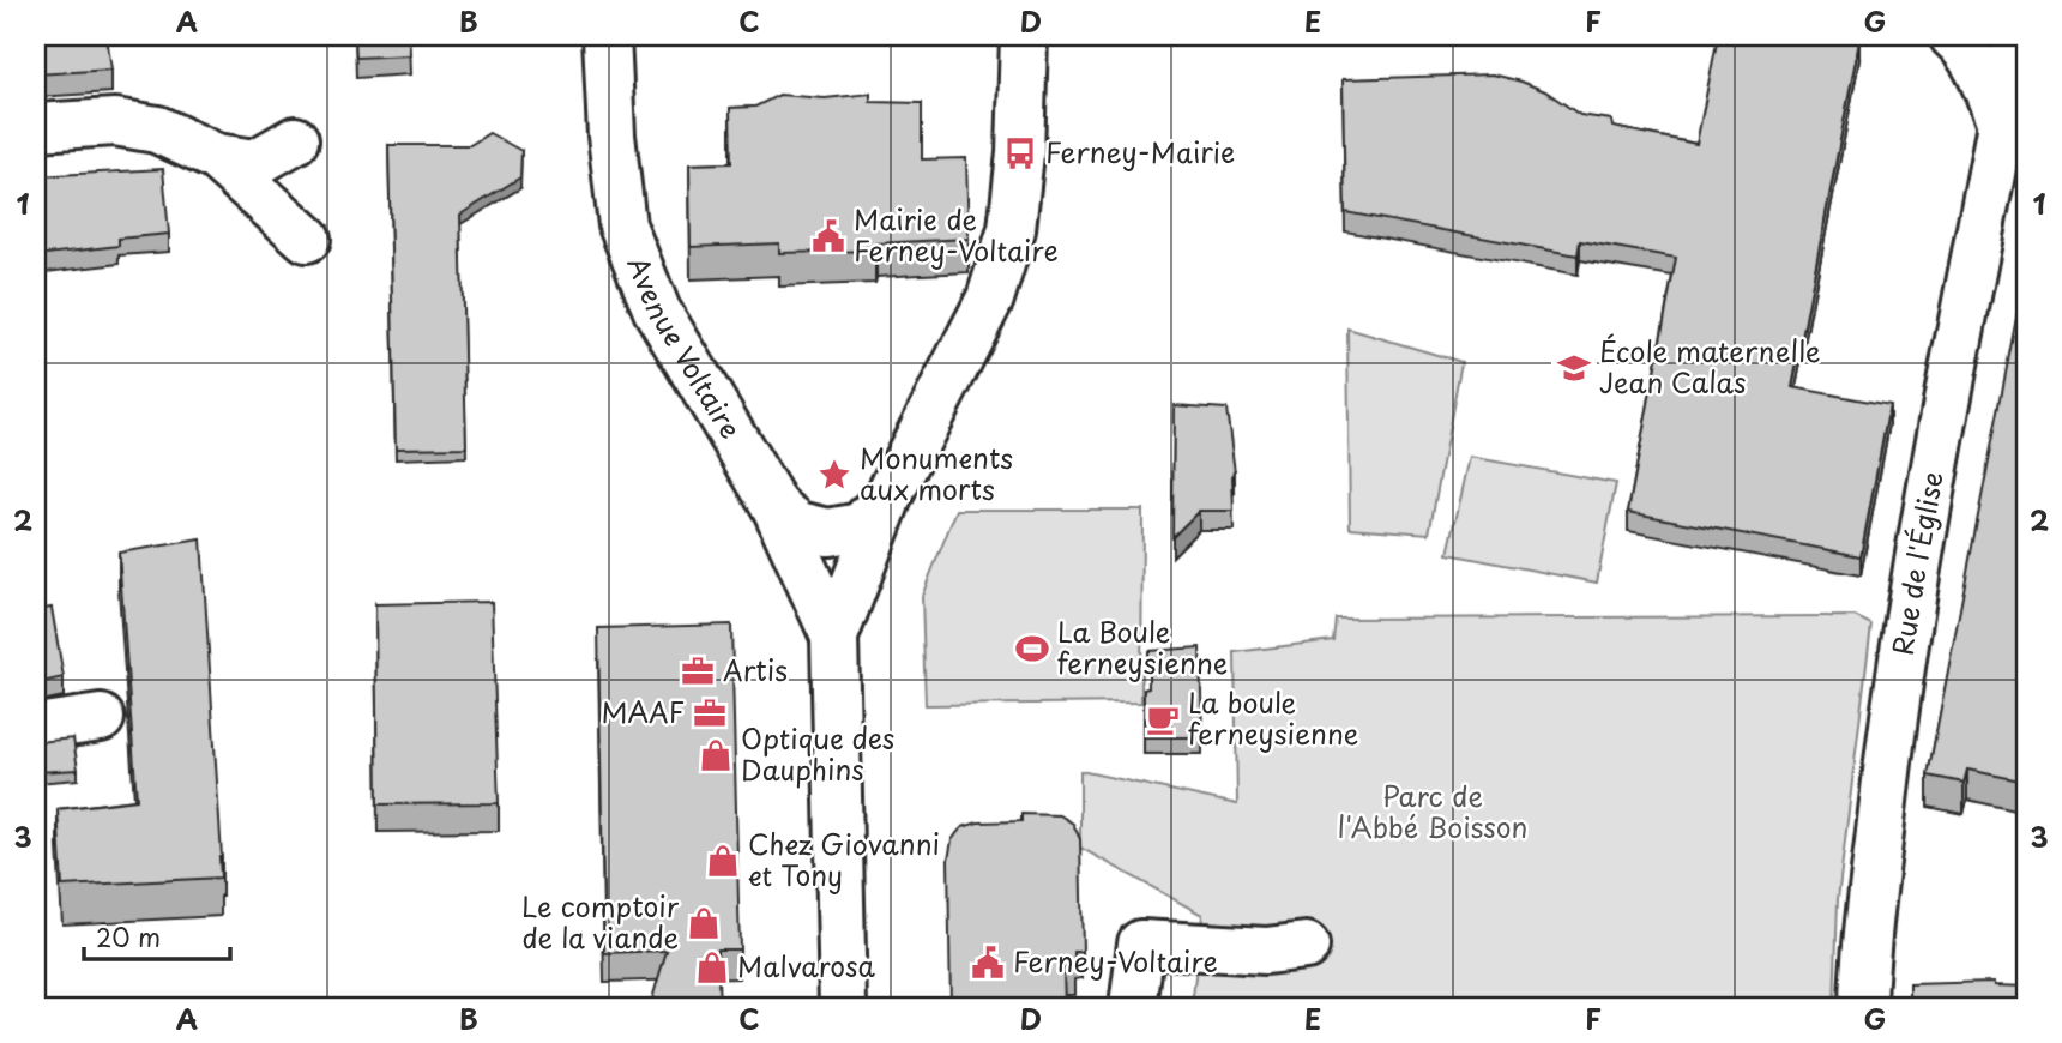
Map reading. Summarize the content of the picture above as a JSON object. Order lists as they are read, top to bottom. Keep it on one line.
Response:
{"streets":{"street":["Avenue Voltaire","Rue de l'Église"]},"parks":["Parc de l'Abbé Boisson"],"places":{"bus stop":["Ferney-Mairie"],"public building":["Mairie de Ferney-Voltaire","Ferney-Voltaire"],"school or university":["École maternelle Jean Calas"],"place":["Monuments aux morts"],"sports":["La Boule ferneysienne"],"office":["Artis","MAAF"],"cafe":["La boule ferneysienne"],"shop":["Optique des Dauphins","Chez Giovanni et Tony","Le comptoir de la viande","Malvarosa"]},"scale_bar":"20 m","grid":{"columns":["A","B","C","D","E","F","G"],"rows":["1","2","3"]}}
